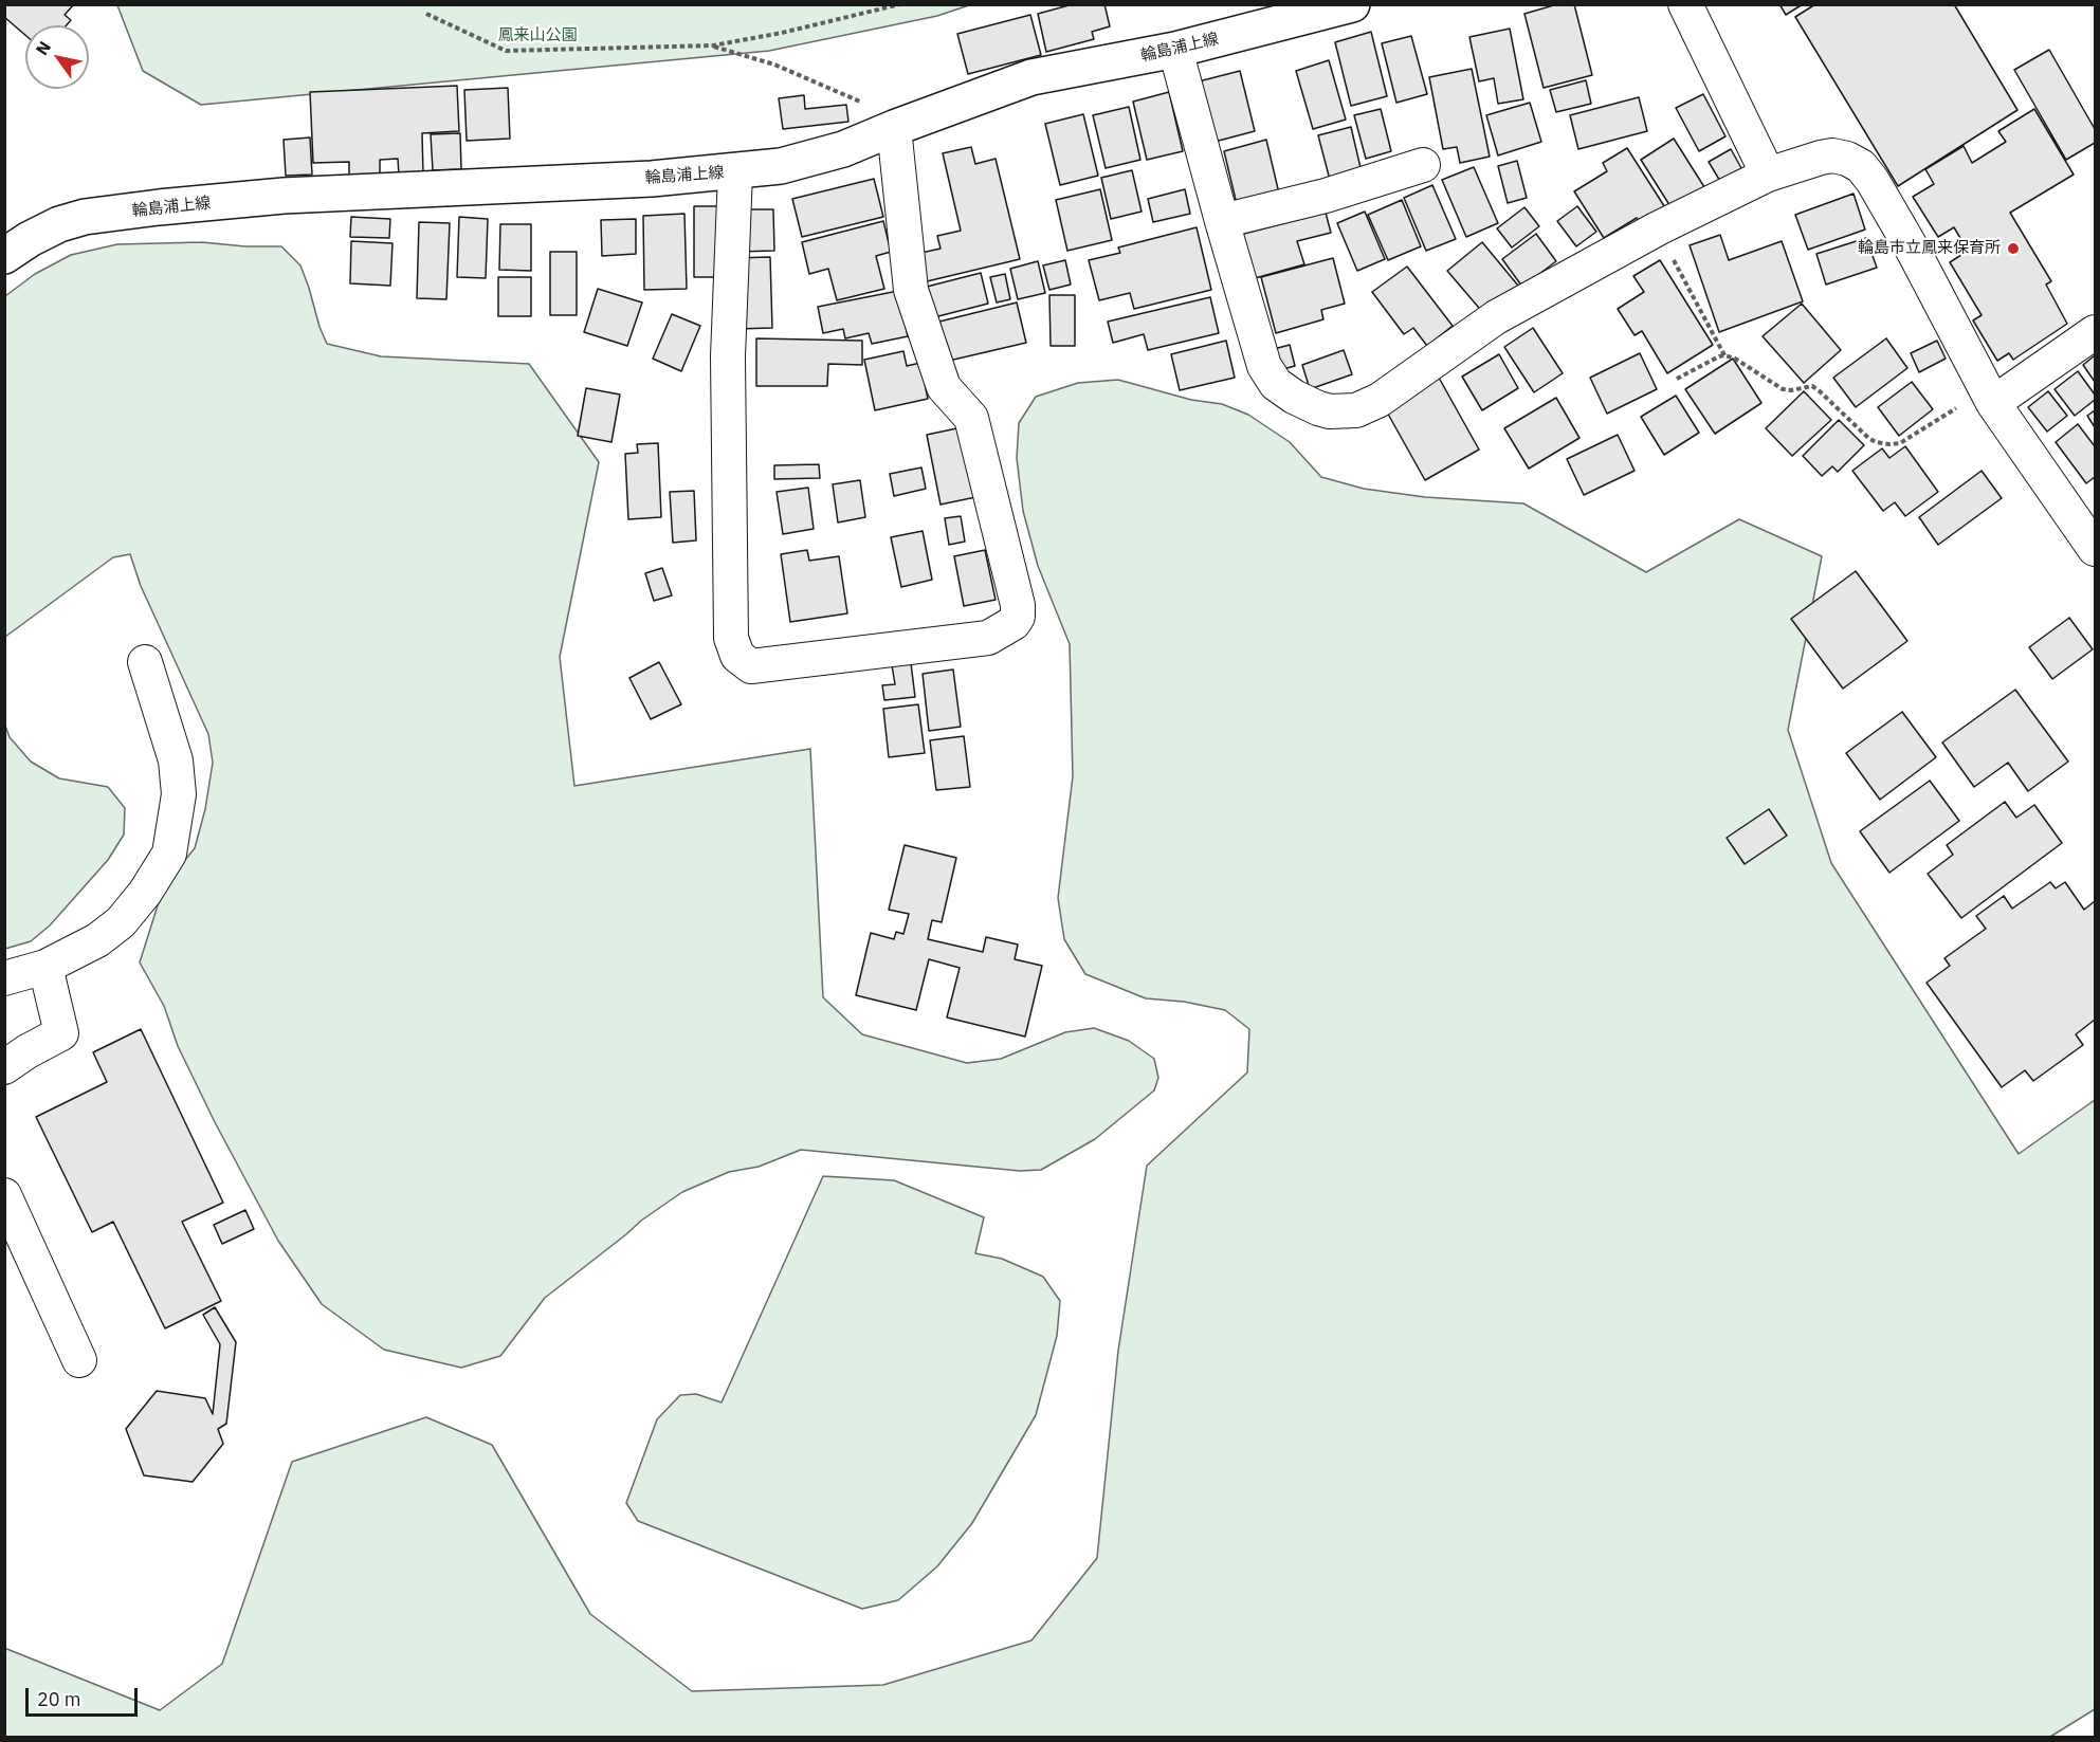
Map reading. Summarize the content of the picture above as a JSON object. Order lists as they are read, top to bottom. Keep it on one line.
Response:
{"streets":{"main road":["輪島浦上線"]},"parks":["鳳来山公園"],"places":["輪島市立鳳来保育所"],"scale_bar":"20 m","north":"top left"}
